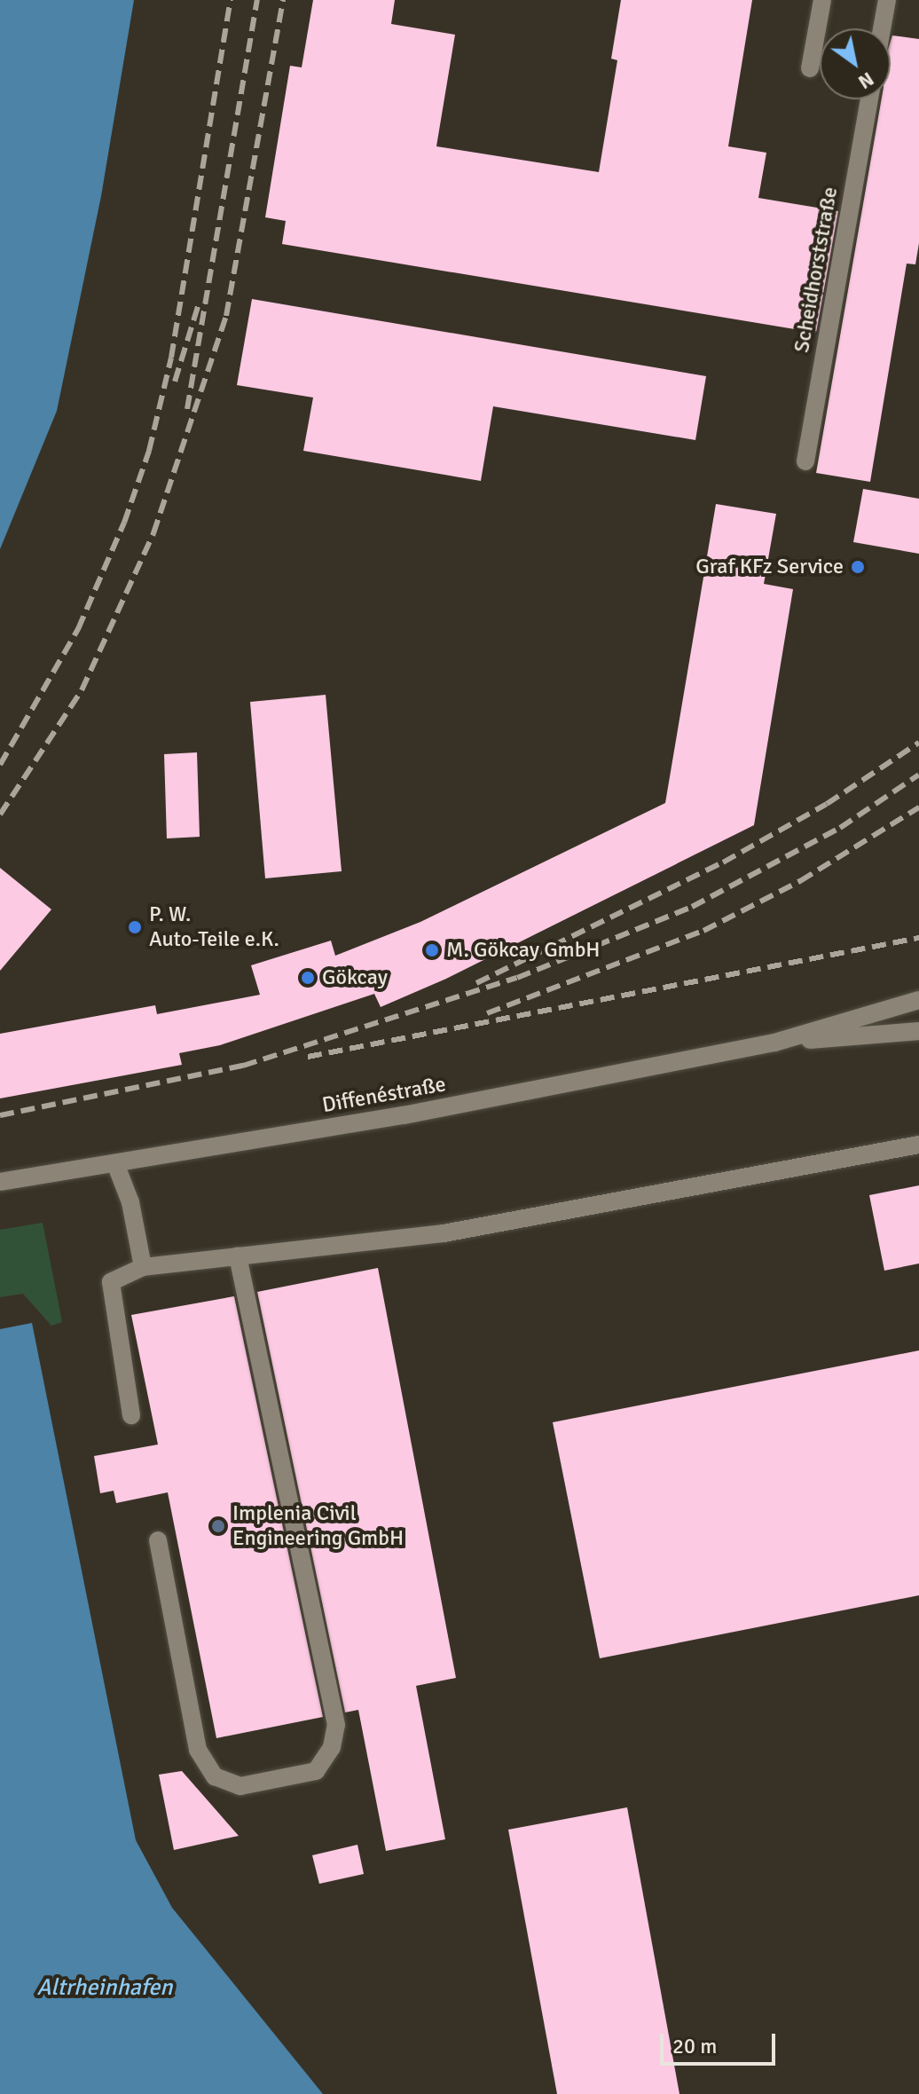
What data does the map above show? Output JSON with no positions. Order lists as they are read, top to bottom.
{
  "streets": {
    "main road": ["Scheidhorststraße", "Diffenéstraße"]
  },
  "water": ["Altrheinhafen"],
  "places": [
    "Graf KFz Service",
    "P. W. Auto-Teile e.K.",
    "M. Gökcay GmbH",
    "Gökcay",
    "Implenia Civil Engineering GmbH"
  ],
  "scale_bar": "20 m",
  "north": "bottom right"
}
